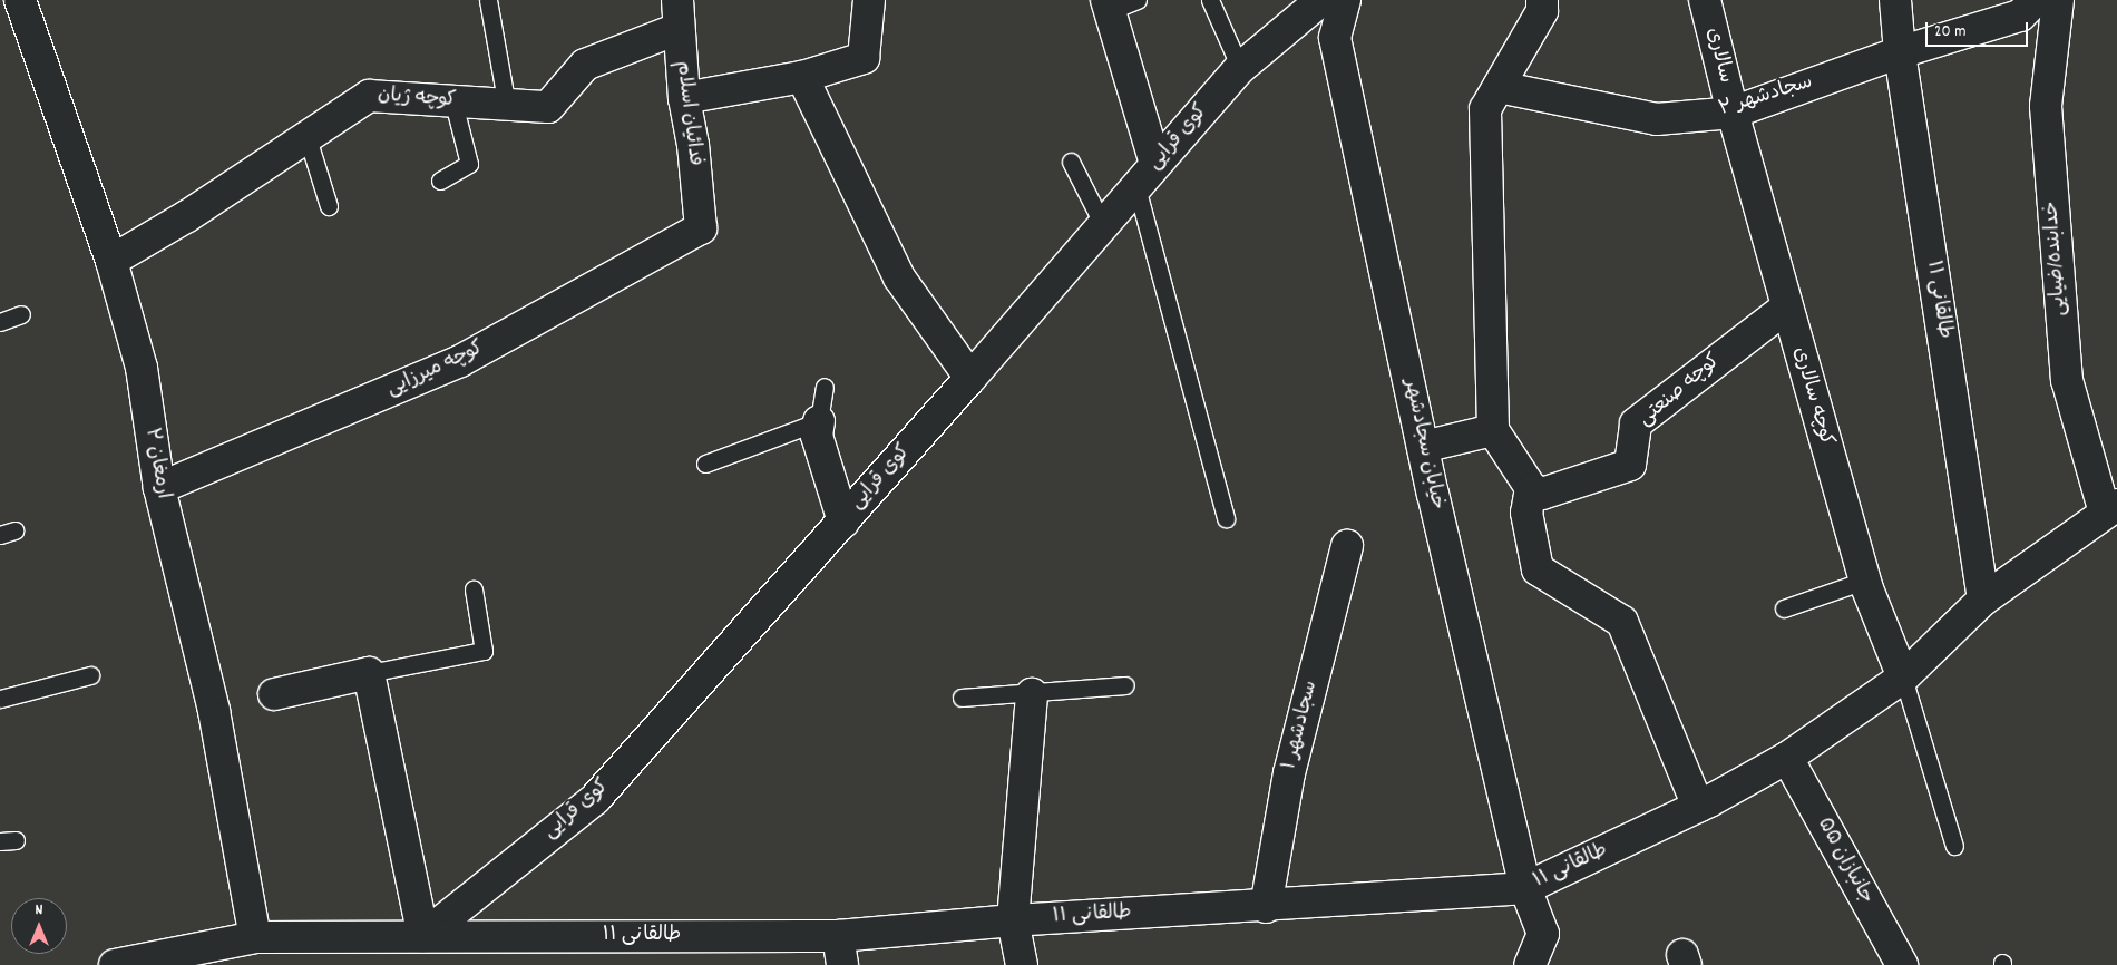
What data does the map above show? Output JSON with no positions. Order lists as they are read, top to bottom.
{
  "streets": {
    "street": [
      "سالاری",
      "سجادشهر ۲",
      "کوچه ژیان",
      "فدائیان اسلام",
      "کوی قرایی",
      "خدابنده/ضیایی",
      "طالقانی ۱۱",
      "کوچه میرزایی",
      "کوچه صنعتی",
      "کوچه سالاری",
      "خیابان سجادشهر",
      "ارمغان ۲",
      "سجادشهر ۱",
      "جانبازان ۵۵"
    ]
  },
  "crossings": [
    ["سالاری", "سجادشهر ۲"],
    ["سالاری", "کوچه سالاری"],
    ["سجادشهر ۲", "طالقانی ۱۱"],
    ["سجادشهر ۲", "کوچه سالاری"],
    ["کوچه ژیان", "فدائیان اسلام"],
    ["کوچه ژیان", "ارمغان ۲"],
    ["فدائیان اسلام", "کوچه میرزایی"],
    ["کوی قرایی", "طالقانی ۱۱"],
    ["خدابنده/ضیایی", "طالقانی ۱۱"],
    ["طالقانی ۱۱", "کوچه سالاری"],
    ["طالقانی ۱۱", "خیابان سجادشهر"],
    ["طالقانی ۱۱", "ارمغان ۲"],
    ["طالقانی ۱۱", "سجادشهر ۱"],
    ["طالقانی ۱۱", "جانبازان ۵۵"],
    ["کوچه میرزایی", "ارمغان ۲"],
    ["کوچه صنعتی", "کوچه سالاری"]
  ],
  "scale_bar": "20 m",
  "north": "top"
}
